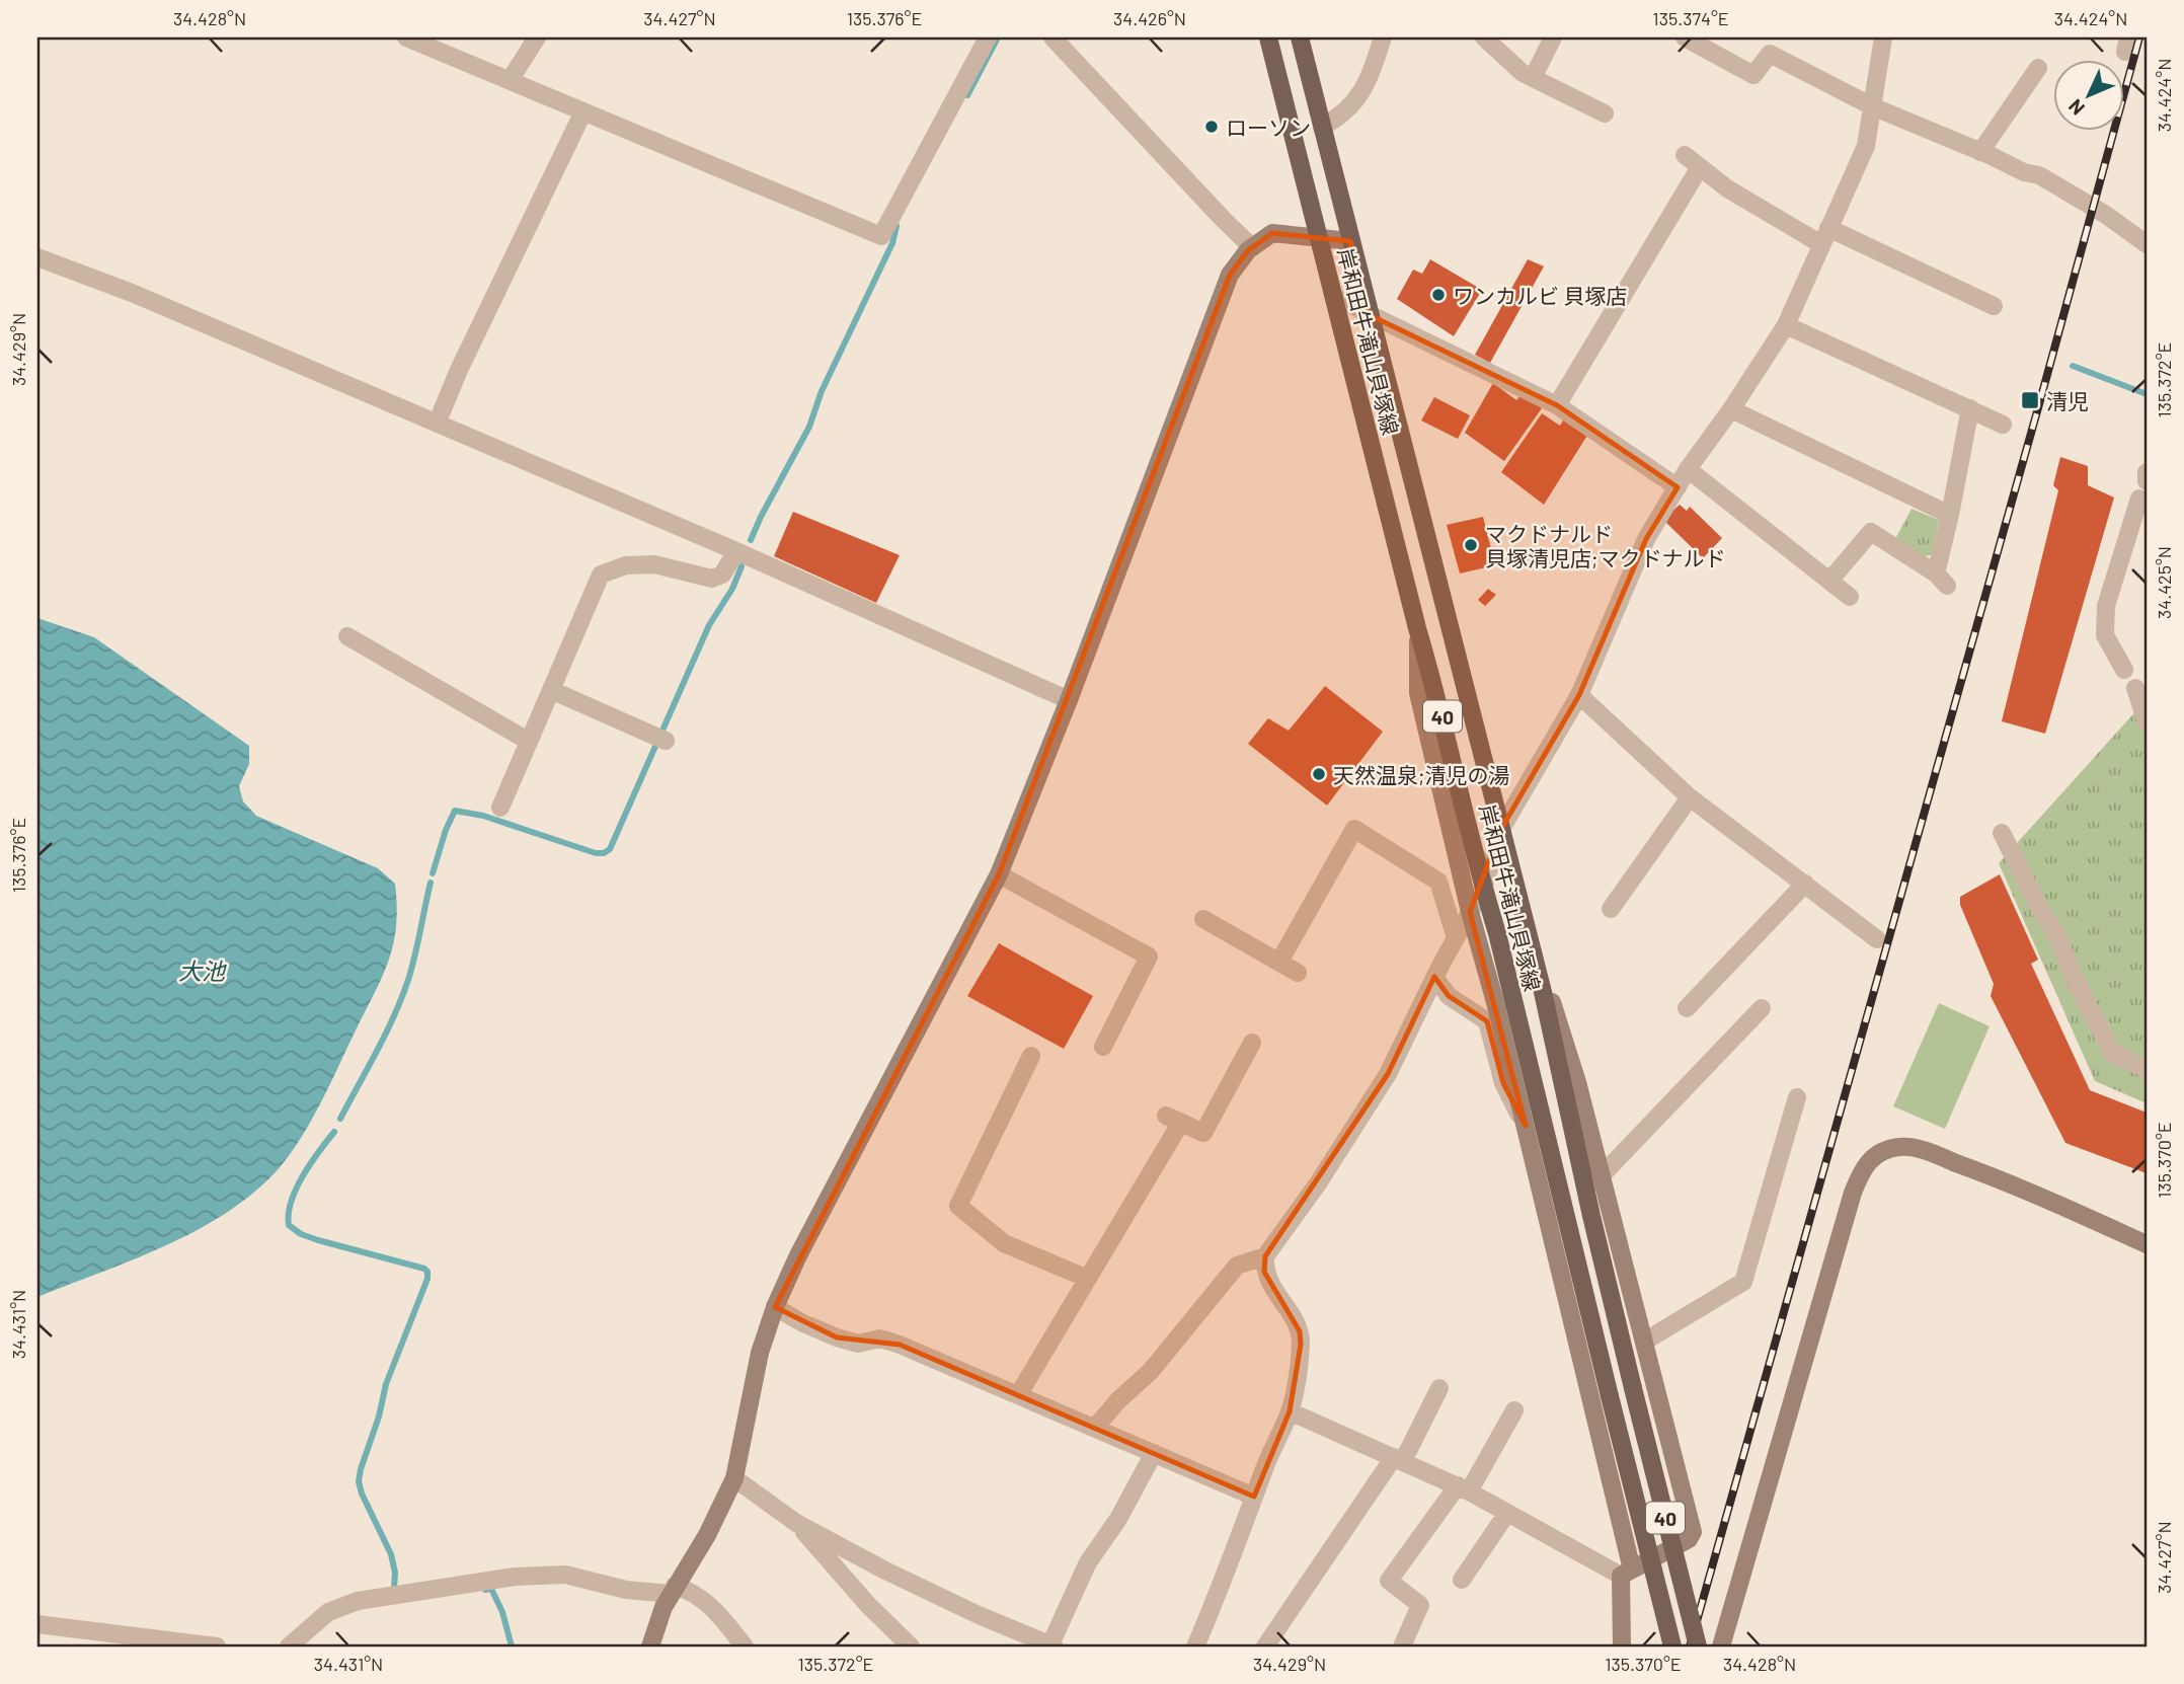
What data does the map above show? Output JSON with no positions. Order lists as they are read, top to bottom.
{
  "streets": {
    "main road": ["岸和田牛滝山貝塚線", "40"]
  },
  "water": ["大池"],
  "places": {
    "other": [
      "ローソン",
      "ワンカルビ 貝塚店",
      "マクドナルド 貝塚清児店;マクドナルド",
      "天然温泉;清児の湯"
    ],
    "transit": ["清児"]
  },
  "north": "bottom left",
  "coordinates": [
    "34.428°N",
    "34.427°N",
    "135.376°E",
    "34.426°N",
    "135.374°E",
    "34.424°N",
    "34.429°N",
    "135.372°E",
    "34.425°N",
    "135.370°E",
    "34.431°N"
  ]
}
